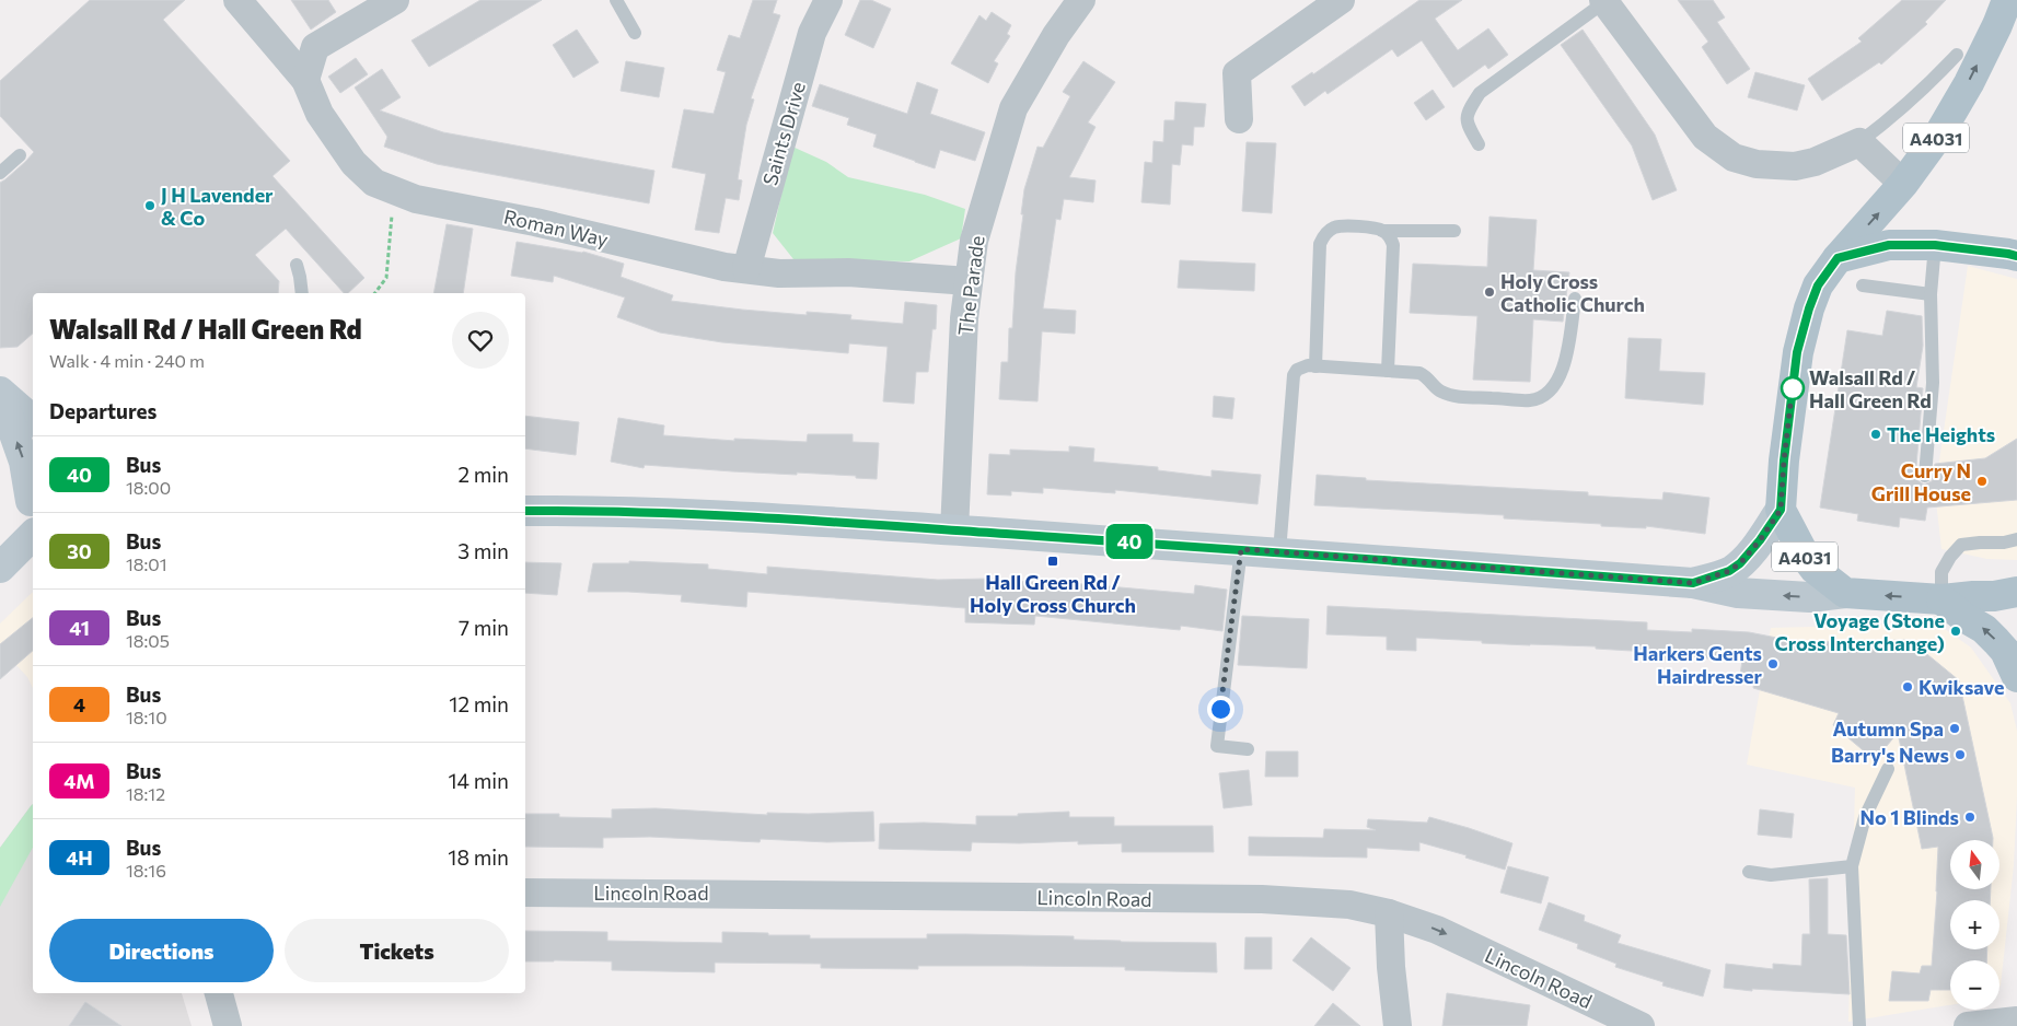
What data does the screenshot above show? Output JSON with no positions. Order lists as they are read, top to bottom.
{
  "streets": {
    "main road": ["A4031"],
    "street": [
      "Saints Drive",
      "Roman Way",
      "The Parade",
      "Lincoln Road"
    ]
  },
  "crossings": [
    ["Saints Drive", "Roman Way"],
    ["Roman Way", "The Parade"]
  ],
  "places": {
    "other": [
      "J H Lavender & Co",
      "Holy Cross Catholic Church",
      "Walsall Rd / Hall Green Rd",
      "The Heights",
      "Curry N Grill House",
      "Voyage (Stone Cross Interchange)",
      "Harkers Gents Hairdresser",
      "Kwiksave",
      "Autumn Spa",
      "Barry's News",
      "No 1 Blinds"
    ],
    "transit": ["Hall Green Rd / Holy Cross Church"]
  },
  "lines": ["bus line 40"],
  "north": "top",
  "page": {
    "on_map": "40",
    "heading": [
      ["Walsall Rd / Hall Green Rd", "Walk · 4 min · 240 m"],
      "Departures"
    ],
    "list": [
      {
        "mark": "40",
        "name": "Bus",
        "note": "18:00",
        "value": "2 min"
      },
      {
        "mark": "30",
        "name": "Bus",
        "note": "18:01",
        "value": "3 min"
      },
      {
        "mark": "41",
        "name": "Bus",
        "note": "18:05",
        "value": "7 min"
      },
      {
        "mark": "4",
        "name": "Bus",
        "note": "18:10",
        "value": "12 min"
      },
      {
        "mark": "4M",
        "name": "Bus",
        "note": "18:12",
        "value": "14 min"
      },
      {
        "mark": "4H",
        "name": "Bus",
        "note": "18:16",
        "value": "18 min"
      }
    ],
    "map_buttons": ["+", "−"],
    "buttons": ["Directions", "Tickets"]
  }
}
